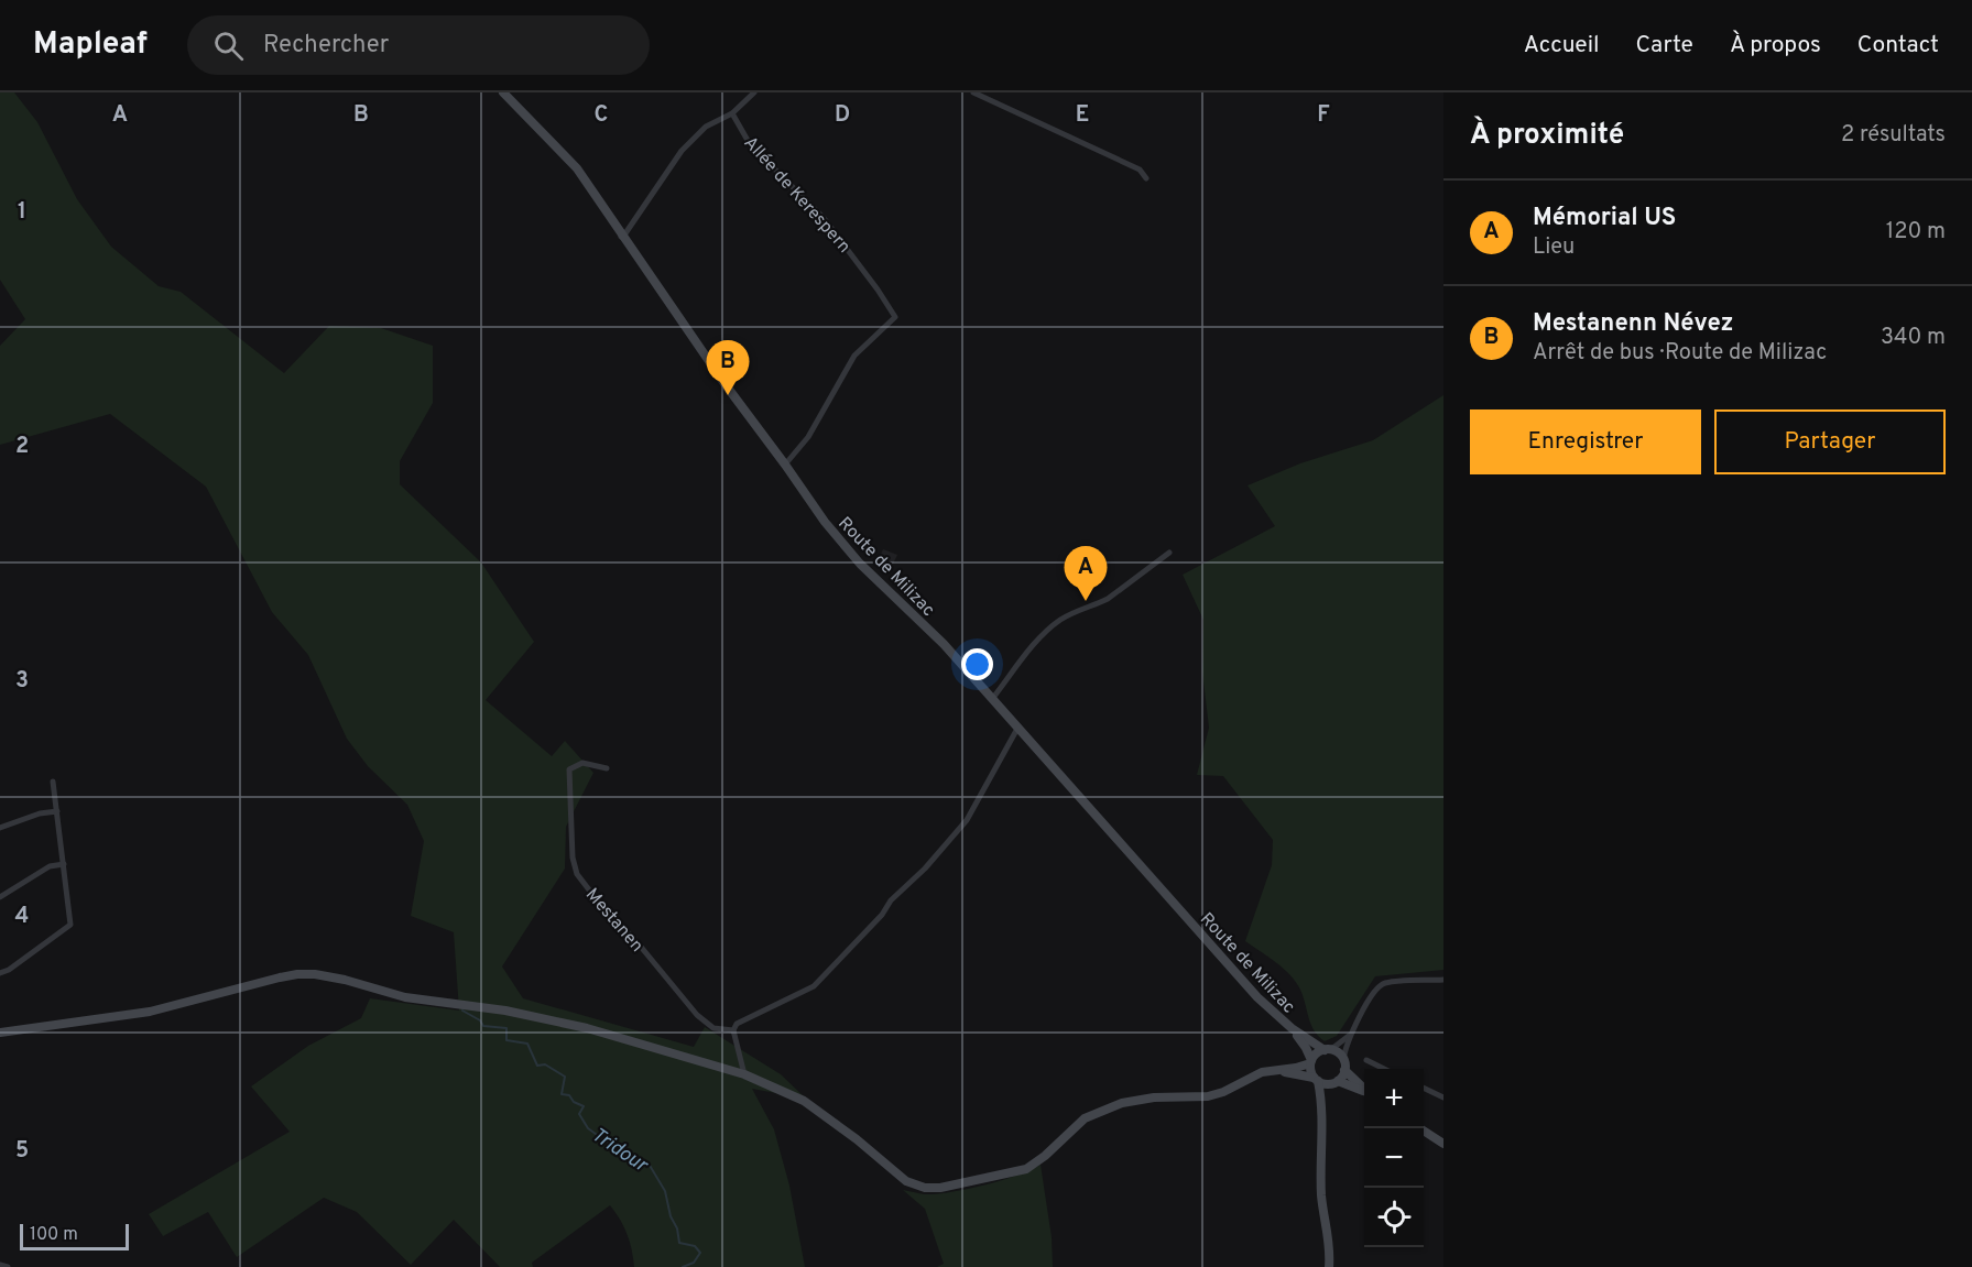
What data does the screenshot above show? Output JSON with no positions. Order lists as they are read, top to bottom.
{
  "streets": {
    "street": ["Allée de Kerespern", "Route de Milizac", "Mestanen"]
  },
  "crossings": [
    ["Allée de Kerespern", "Route de Milizac"]
  ],
  "water": ["Tridour"],
  "scale_bar": "100 m",
  "page": {
    "header": "Mapleaf",
    "search": "Rechercher",
    "nav": [
      "Accueil",
      "Carte",
      "À propos",
      "Contact"
    ],
    "heading": ["À proximité", "2 résultats"],
    "list": [
      {
        "mark": "A",
        "name": "Mémorial US",
        "note": "Lieu",
        "value": "120 m"
      },
      {
        "mark": "B",
        "name": "Mestanenn Névez",
        "note": "Arrêt de bus · Route de Milizac",
        "value": "340 m"
      }
    ],
    "pins": ["B", "A"],
    "buttons": ["Enregistrer", "Partager"],
    "map_buttons": ["+", "−"],
    "scale": "100 m"
  },
  "grid": {
    "columns": [
      "A",
      "B",
      "C",
      "D",
      "E",
      "F"
    ],
    "rows": [
      "1",
      "2",
      "3",
      "4",
      "5"
    ]
  }
}
